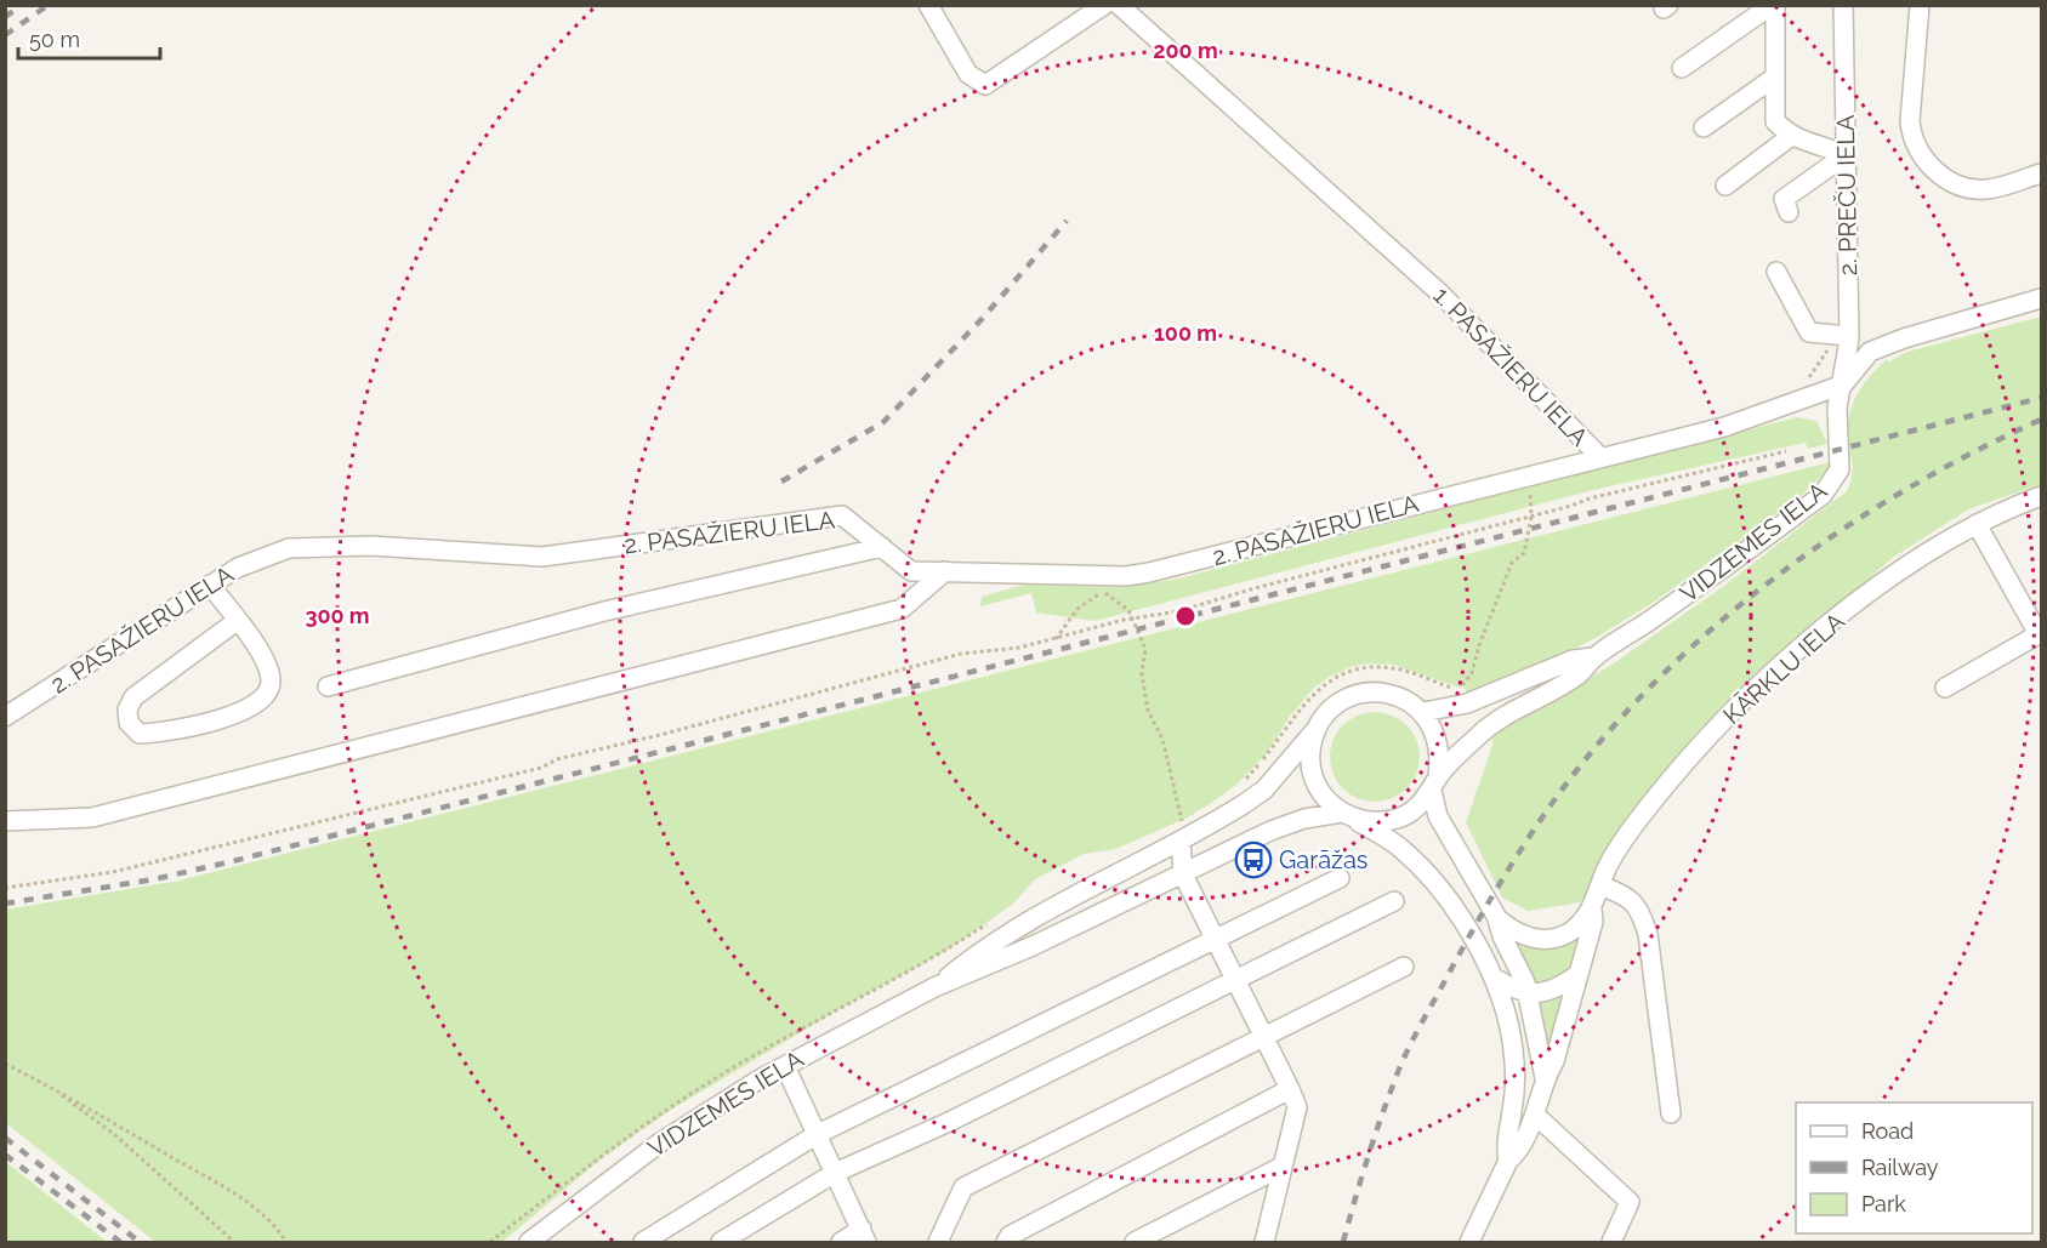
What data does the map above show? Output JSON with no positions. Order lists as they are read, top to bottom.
{
  "streets": {
    "street": [
      "2. PREČU IELA",
      "1. PASAŽIERU IELA",
      "2. PASAŽIERU IELA",
      "VIDZEMES IELA",
      "KĀRKLU IELA"
    ]
  },
  "crossings": [
    ["2. PREČU IELA", "1. PASAŽIERU IELA"],
    ["2. PREČU IELA", "VIDZEMES IELA"],
    ["1. PASAŽIERU IELA", "2. PASAŽIERU IELA"],
    ["1. PASAŽIERU IELA", "VIDZEMES IELA"],
    ["VIDZEMES IELA", "KĀRKLU IELA"]
  ],
  "places": {
    "bus stop": ["Garāžas"]
  },
  "legend": ["Road", "Railway", "Park"],
  "scale_bar": "50 m",
  "rings": ["200 m", "100 m", "300 m"]
}
